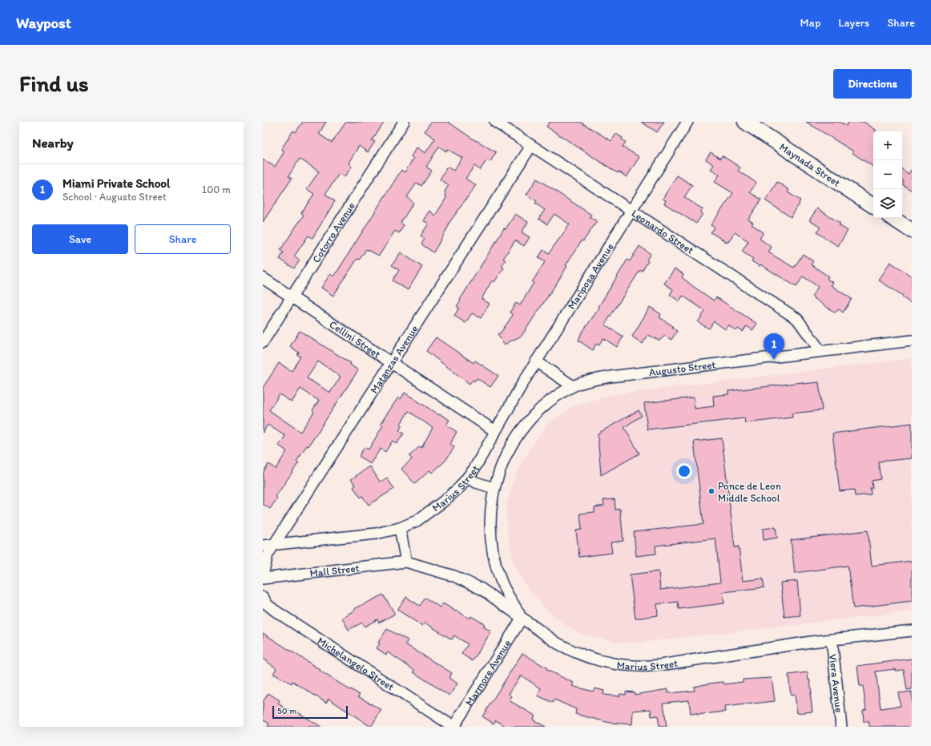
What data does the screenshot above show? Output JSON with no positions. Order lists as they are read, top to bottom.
{
  "streets": {
    "street": [
      "Maynada Street",
      "Leonardo Street",
      "Cotorro Avenue",
      "Mariposa Avenue",
      "Cellini Street",
      "Matanzas Avenue",
      "Augusto Street",
      "Marius Street",
      "Mall Street",
      "Michelangelo Street",
      "Marmore Avenue",
      "Viera Avenue"
    ]
  },
  "crossings": [
    ["Leonardo Street", "Mariposa Avenue"],
    ["Leonardo Street", "Matanzas Avenue"],
    ["Leonardo Street", "Augusto Street"],
    ["Cotorro Avenue", "Cellini Street"],
    ["Mariposa Avenue", "Cellini Street"],
    ["Mariposa Avenue", "Marius Street"],
    ["Cellini Street", "Matanzas Avenue"],
    ["Cellini Street", "Marius Street"],
    ["Augusto Street", "Marius Street"],
    ["Augusto Street", "Marmore Avenue"],
    ["Marius Street", "Mall Street"],
    ["Marius Street", "Marmore Avenue"],
    ["Marius Street", "Viera Avenue"],
    ["Michelangelo Street", "Marmore Avenue"]
  ],
  "places": ["Ponce de Leon Middle School"],
  "scale_bar": "50 m",
  "page": {
    "header": "Waypost",
    "nav": ["Map", "Layers", "Share"],
    "buttons": [
      "Directions",
      ["Save", "Share"]
    ],
    "title": "Find us",
    "heading": "Nearby",
    "map_buttons": ["+", "−"],
    "list": [
      {
        "mark": "1",
        "name": "Miami Private School",
        "note": "School · Augusto Street",
        "value": "100 m"
      }
    ],
    "pins": "1",
    "scale": "50 m"
  }
}
